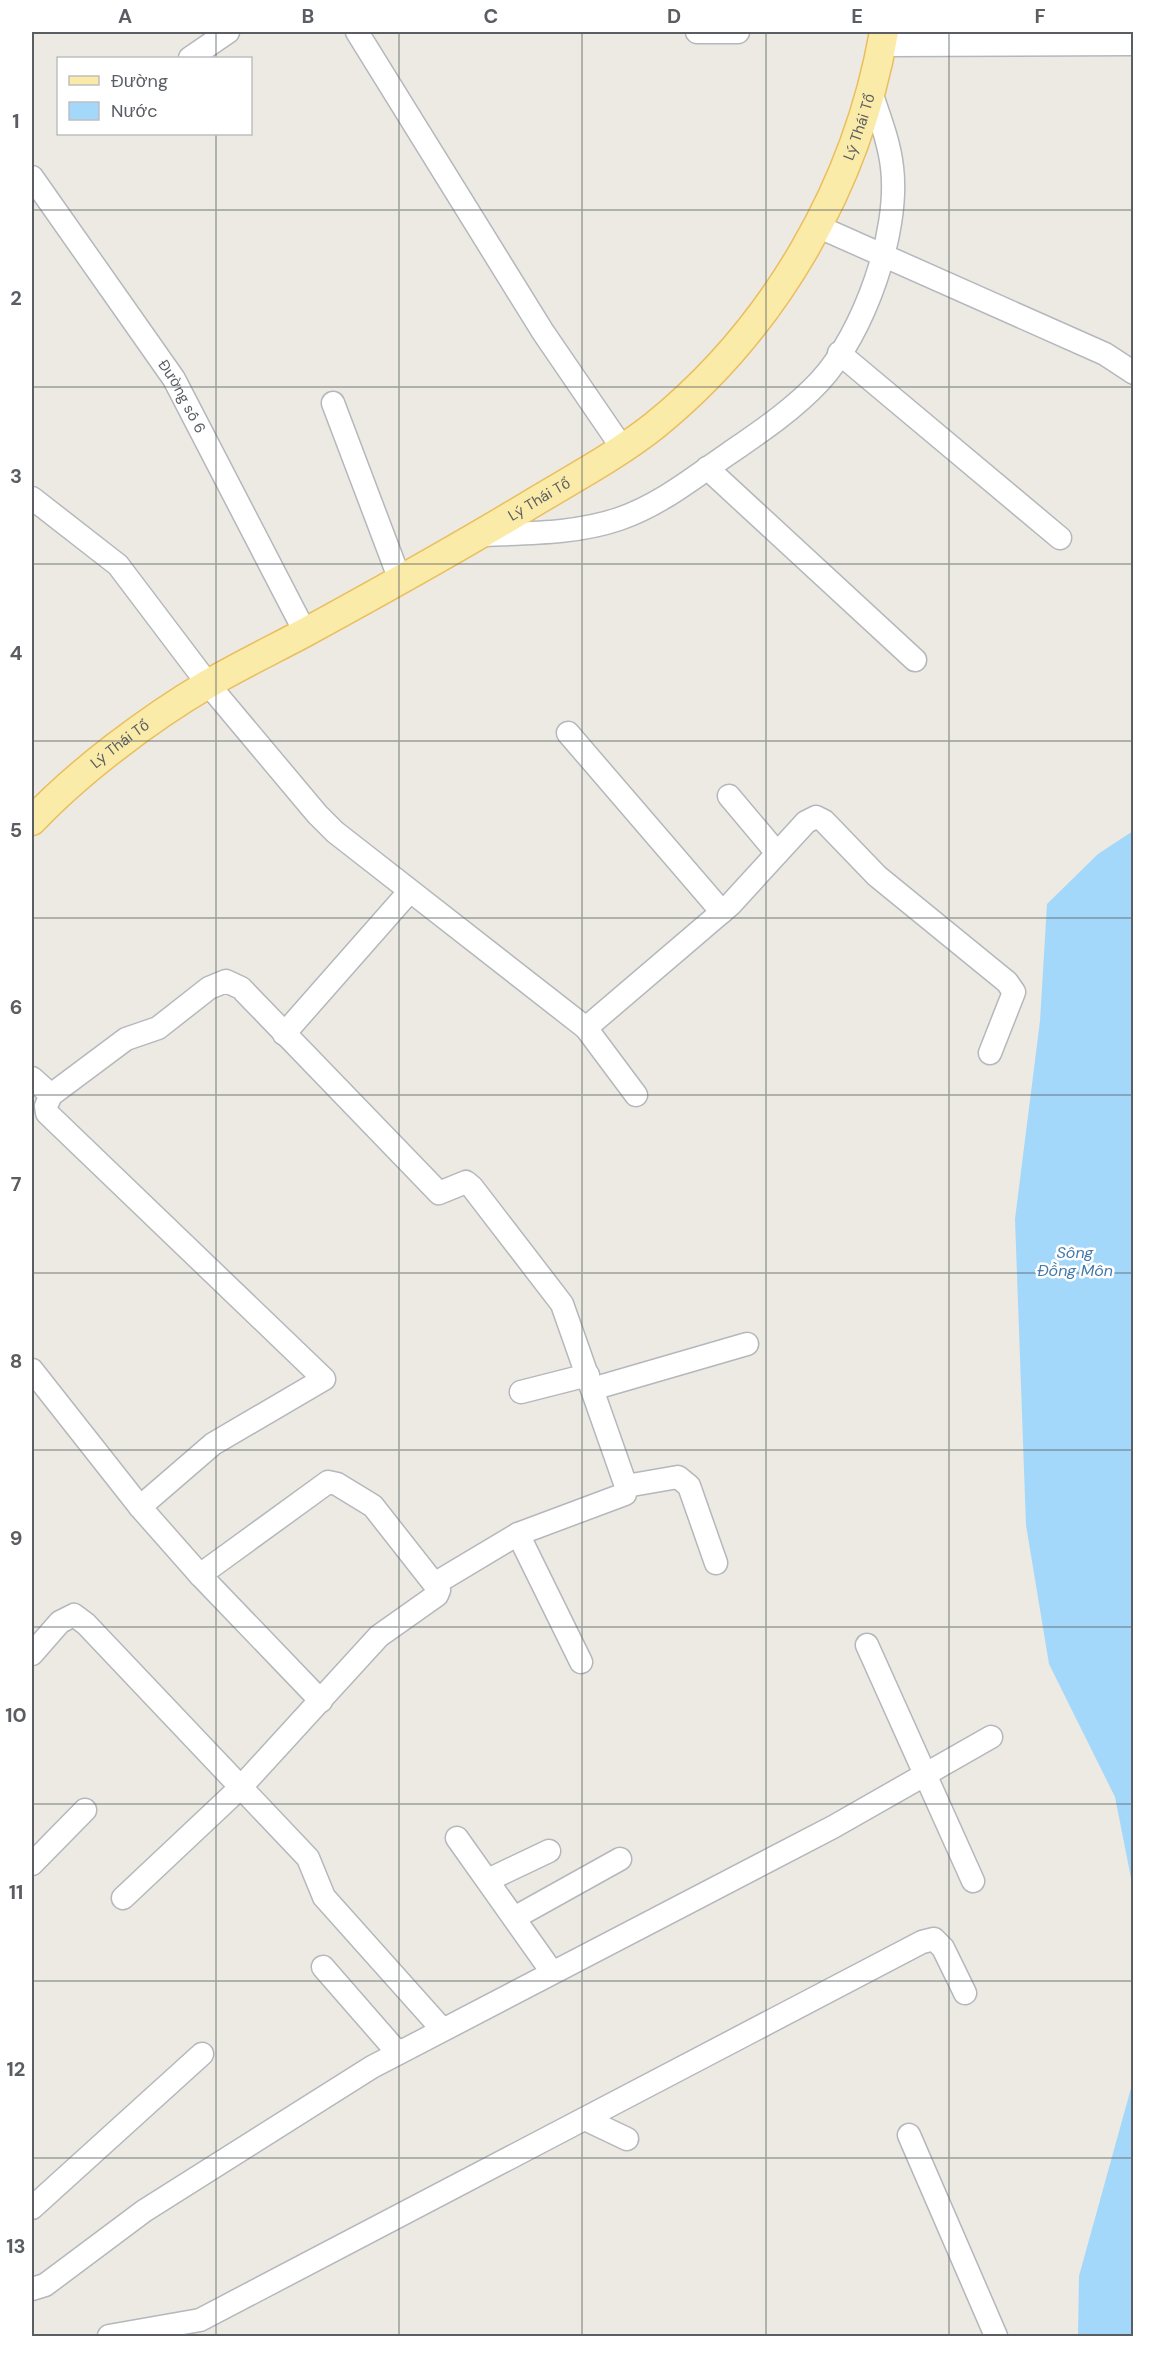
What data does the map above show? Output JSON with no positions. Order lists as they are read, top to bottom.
{
  "streets": {
    "main road": ["Lý Thái Tổ"],
    "street": ["Đường số 6"]
  },
  "crossings": [
    ["Lý Thái Tổ", "Đường số 6"]
  ],
  "water": ["Sông Đồng Môn"],
  "legend": ["Đường", "Nước"],
  "grid": {
    "columns": [
      "A",
      "B",
      "C",
      "D",
      "E",
      "F"
    ],
    "rows": [
      "1",
      "2",
      "3",
      "4",
      "5",
      "6",
      "7",
      "8",
      "9",
      "10",
      "11",
      "12",
      "13"
    ]
  }
}
